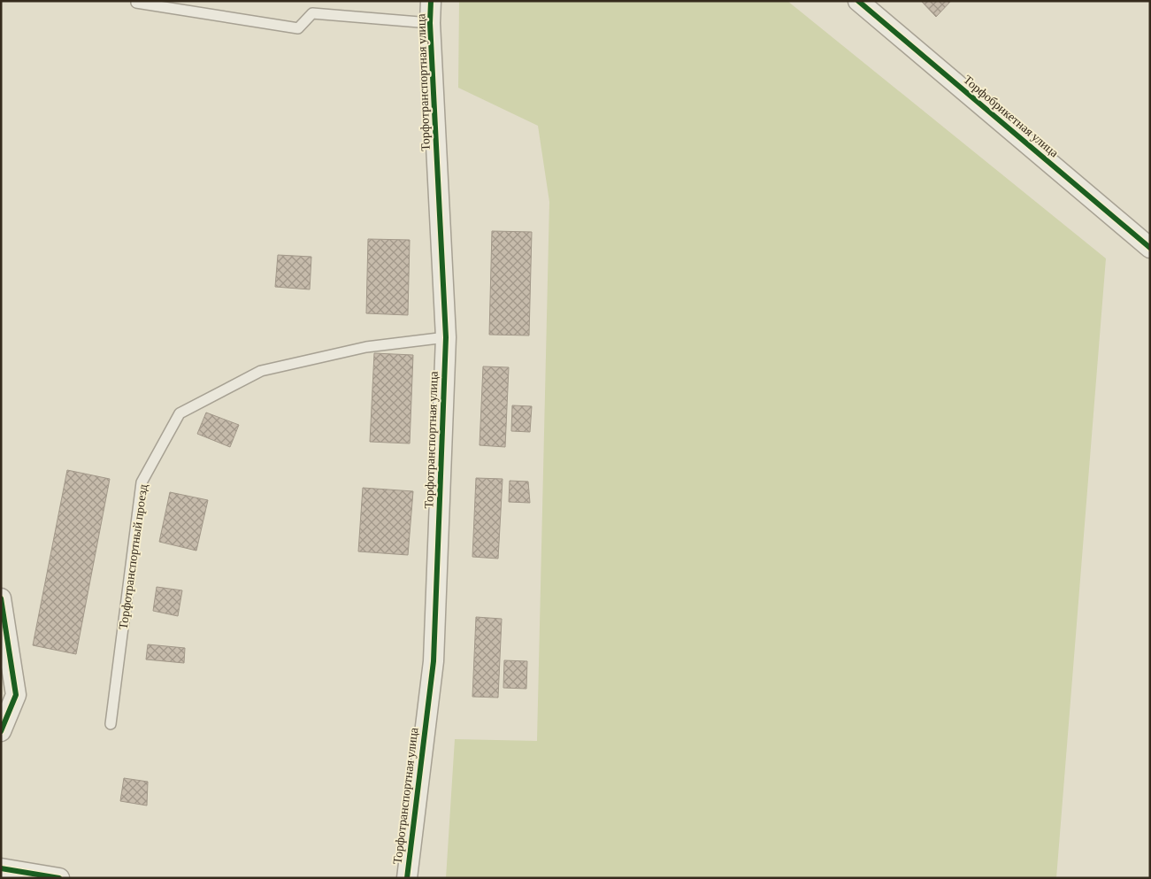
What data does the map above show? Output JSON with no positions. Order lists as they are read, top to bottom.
{
  "streets": {
    "street": ["Торфотранспортная улица", "Торфобрикетная улица"],
    "lane": ["Торфотранспортный проезд"]
  },
  "crossings": [
    ["Торфотранспортная улица", "Торфотранспортный проезд"]
  ]
}
